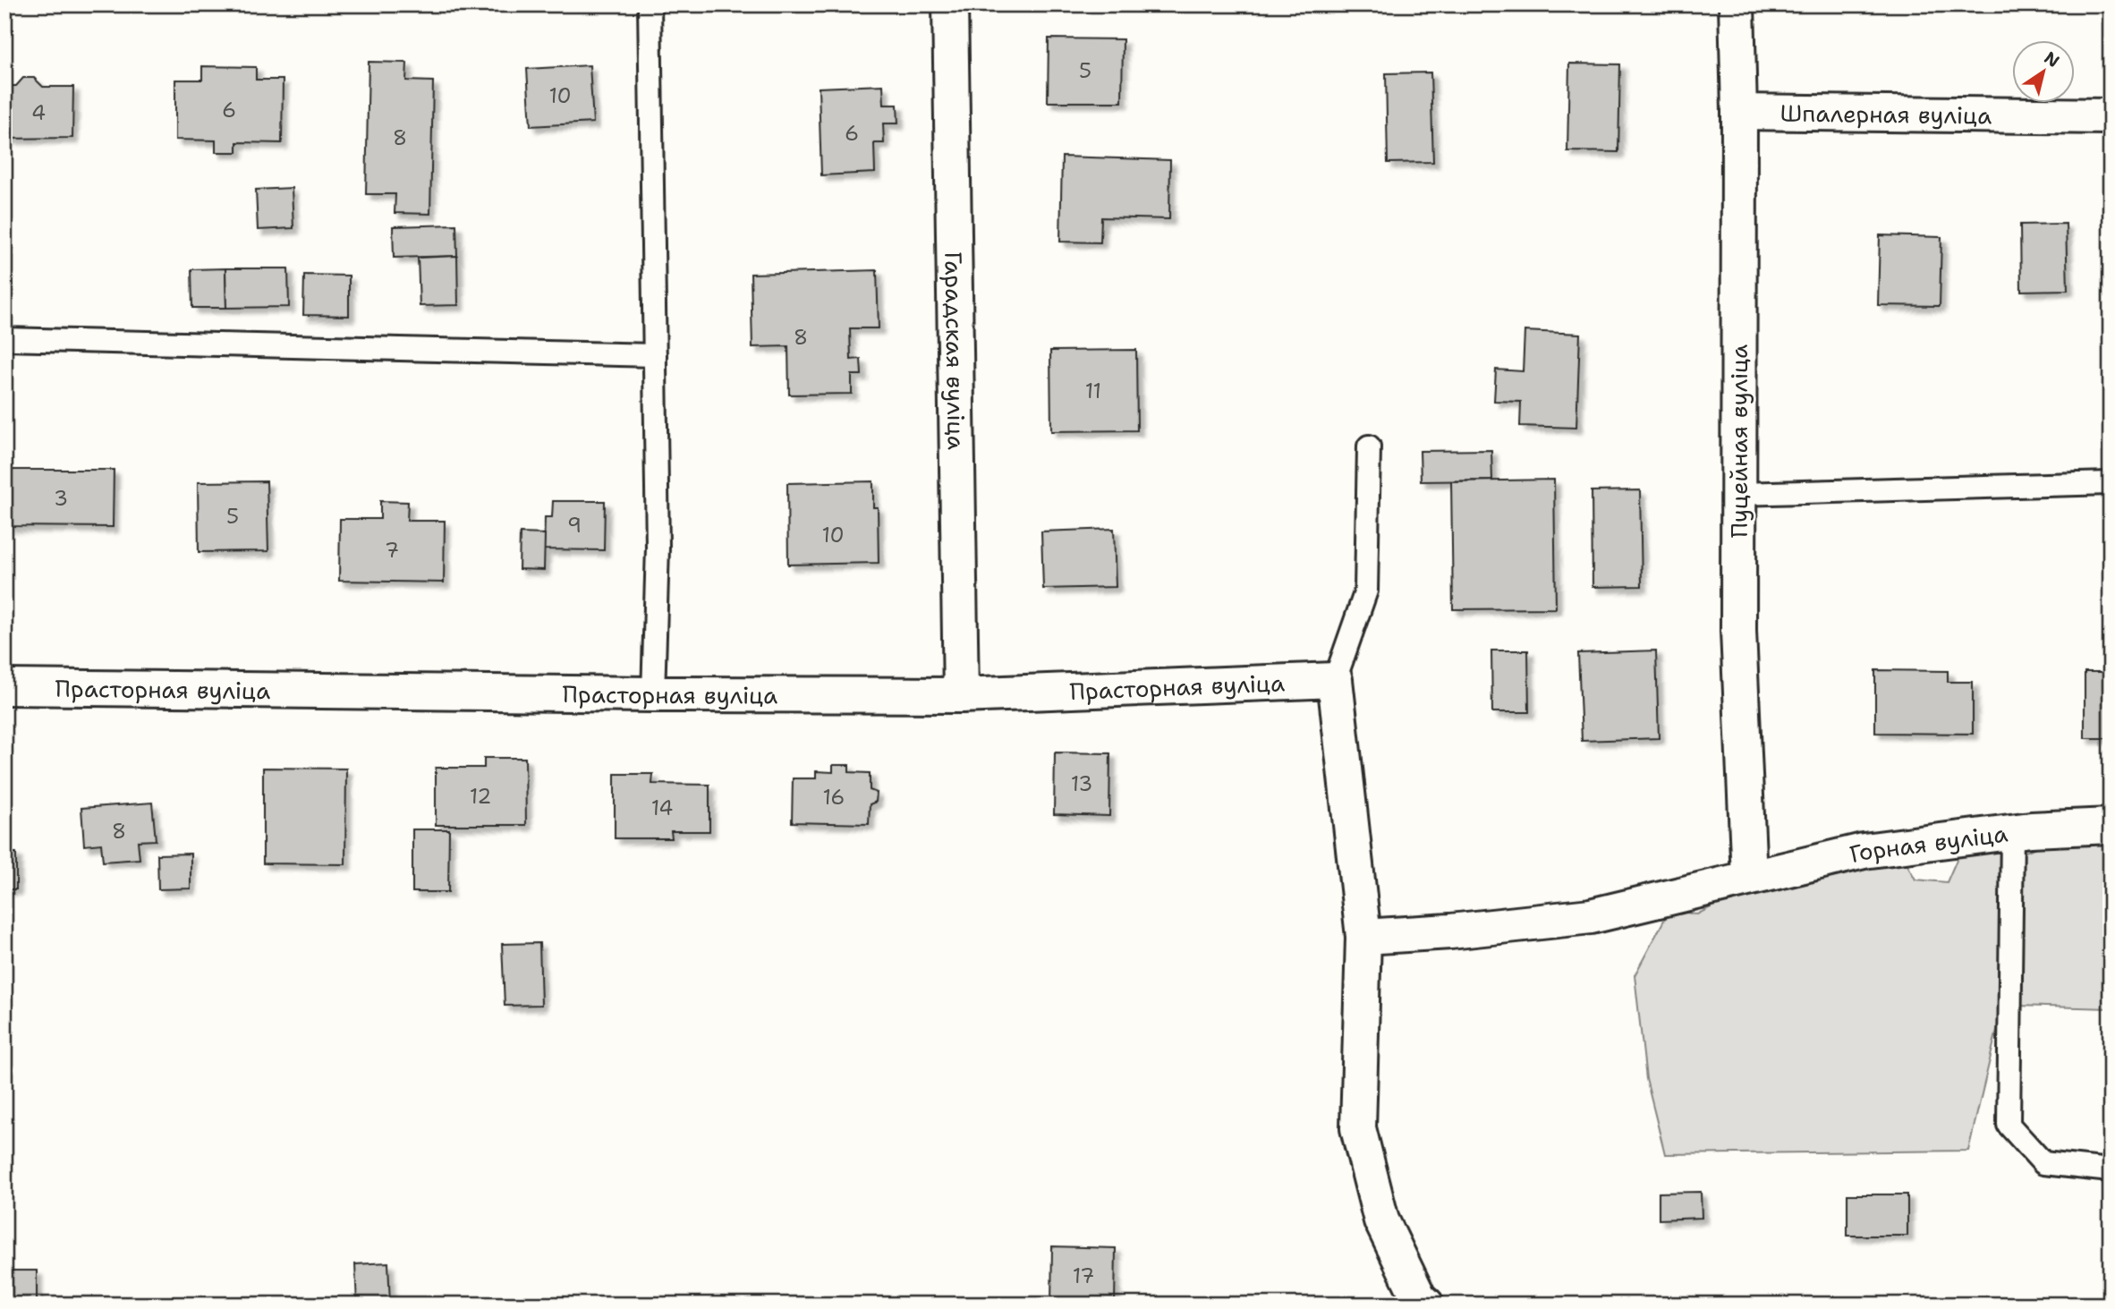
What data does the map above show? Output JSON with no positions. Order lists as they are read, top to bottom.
{
  "streets": {
    "street": [
      "Шпалерная вуліца",
      "Гарадская вуліца",
      "Пуцейная вуліца",
      "Прасторная вуліца",
      "Горная вуліца"
    ]
  },
  "crossings": [
    ["Шпалерная вуліца", "Пуцейная вуліца"],
    ["Гарадская вуліца", "Прасторная вуліца"],
    ["Пуцейная вуліца", "Горная вуліца"]
  ],
  "house_numbers": [
    "5",
    "10",
    "6",
    "4",
    "6",
    "8",
    "8",
    "11",
    "3",
    "5",
    "9",
    "10",
    "7",
    "13",
    "12",
    "16",
    "14",
    "8",
    "17"
  ],
  "north": "top right"
}
